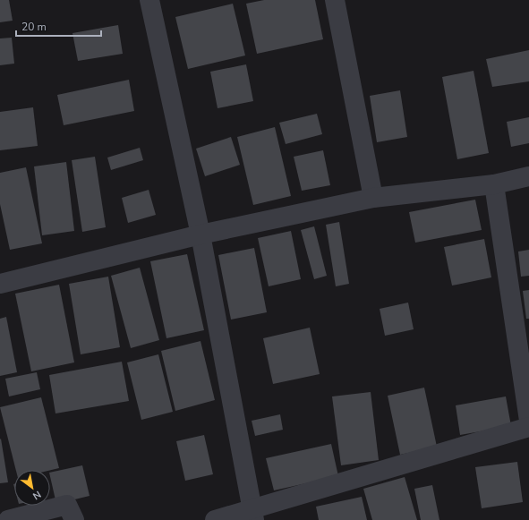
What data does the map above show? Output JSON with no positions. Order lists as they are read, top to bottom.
{
  "scale_bar": "20 m",
  "north": "bottom right"
}
